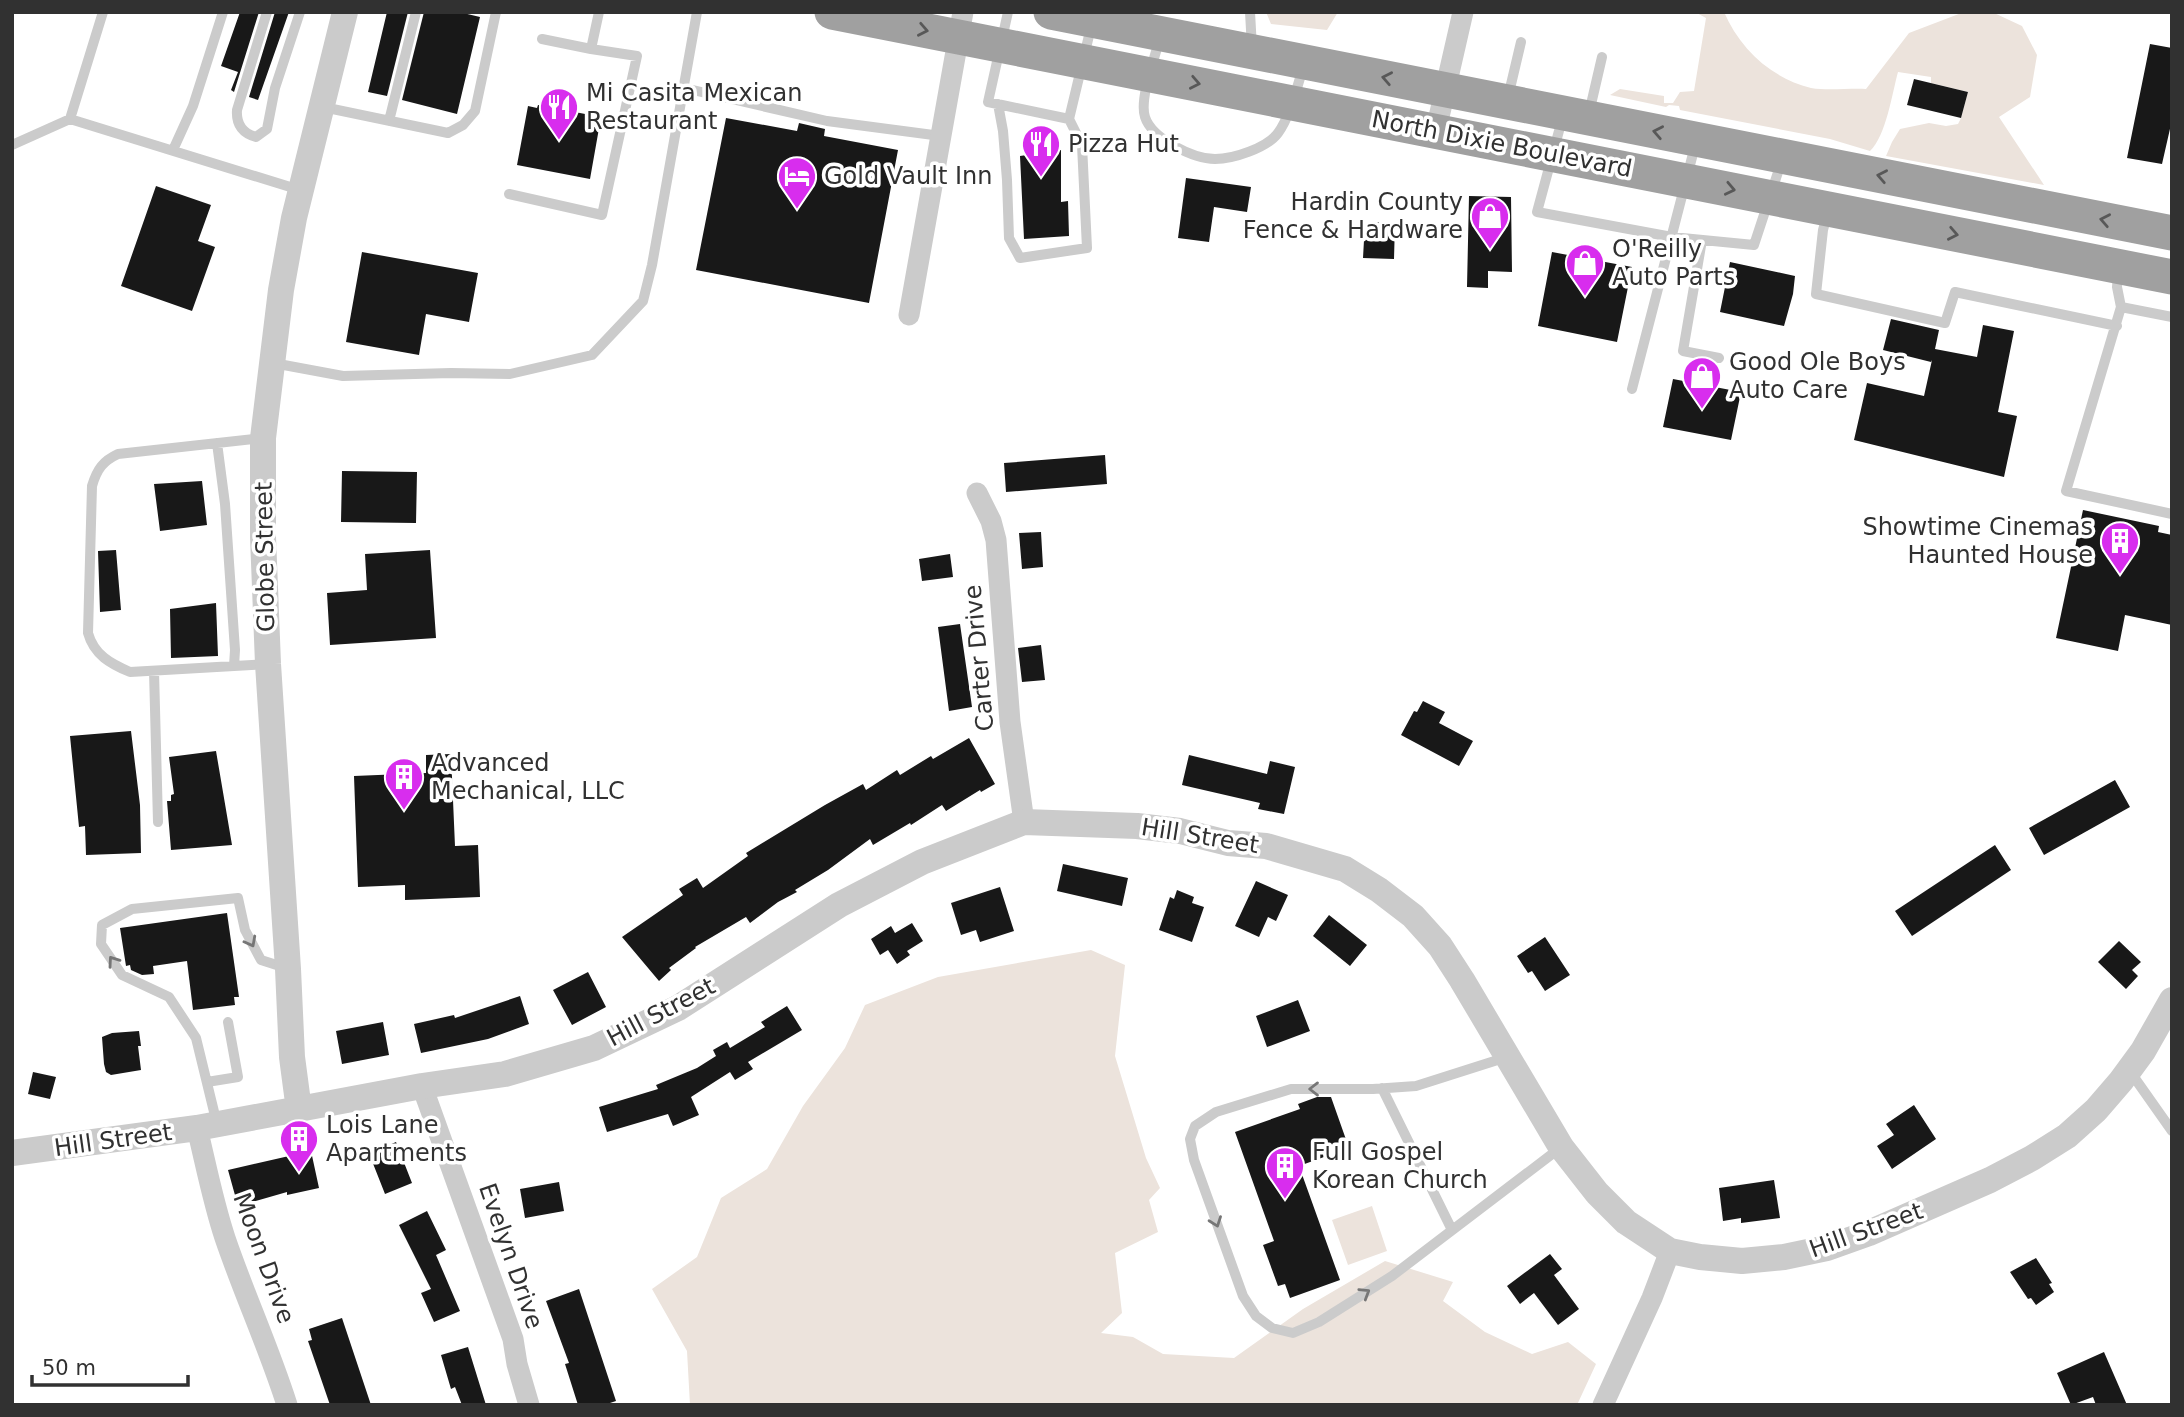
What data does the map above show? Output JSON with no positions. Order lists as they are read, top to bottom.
{
  "streets": {
    "highway": ["North Dixie Boulevard"],
    "street": [
      "Globe Street",
      "Carter Drive",
      "Hill Street",
      "Evelyn Drive",
      "Moon Drive"
    ]
  },
  "crossings": [
    ["Globe Street", "Hill Street"],
    ["Carter Drive", "Hill Street"],
    ["Hill Street", "Evelyn Drive"],
    ["Hill Street", "Moon Drive"]
  ],
  "places": {
    "restaurant": ["Mi Casita Mexican Restaurant", "Pizza Hut"],
    "hotel": ["Gold Vault Inn"],
    "shop": ["Hardin County Fence & Hardware", "O'Reilly Auto Parts", "Good Ole Boys Auto Care"],
    "building": [
      "Showtime Cinemas Haunted House",
      "Advanced Mechanical, LLC",
      "Lois Lane Apartments",
      "Full Gospel Korean Church"
    ]
  },
  "scale_bar": "50 m"
}
